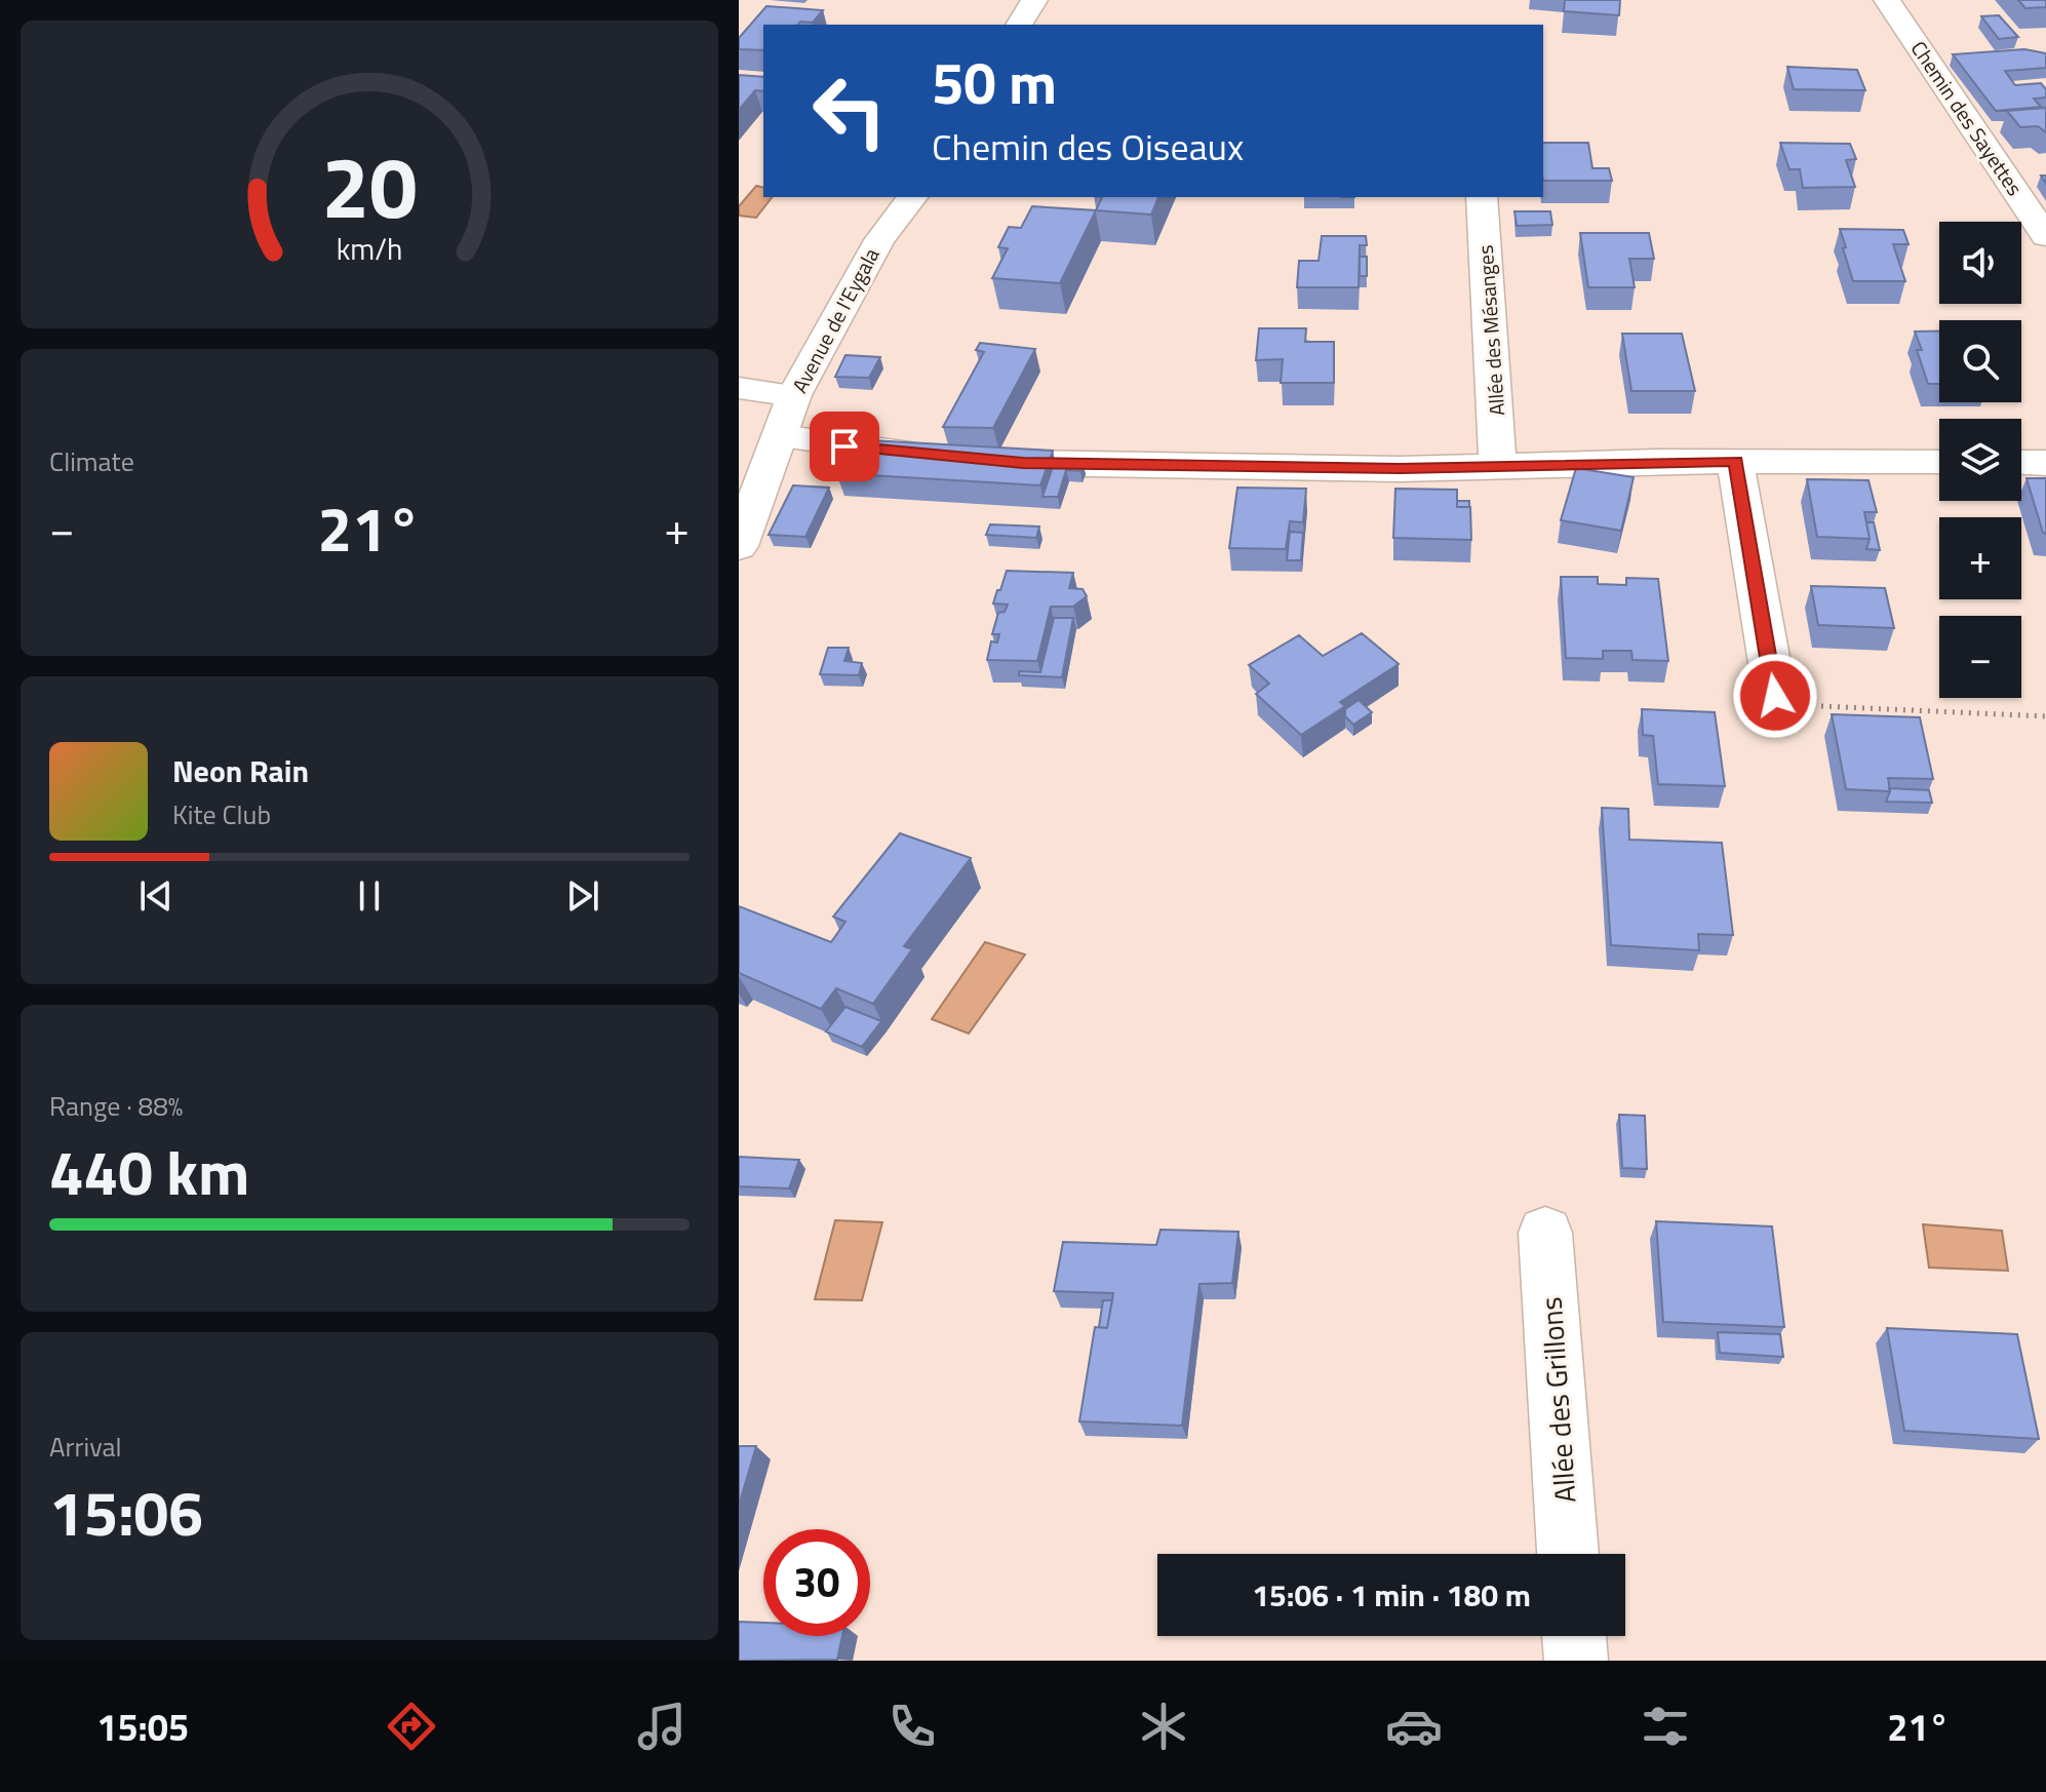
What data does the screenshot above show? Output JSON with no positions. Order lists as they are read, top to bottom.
{
  "streets": {
    "street": [
      "Chemin des Sayettes",
      "Avenue de l'Eygala",
      "Allée des Mésanges",
      "Allée des Grillons"
    ]
  },
  "page": {
    "turn": ["50 m", "Chemin des Oiseaux"],
    "map_buttons": ["+", "−"],
    "tile": [
      "Climate",
      ["Range · 88%", "440 km"],
      ["Arrival", "15:06"]
    ],
    "heat": ["−", "21°", "+"],
    "song": ["Neon Rain", "Kite Club"],
    "limit": "30",
    "trip": "15:06 · 1 min · 180 m",
    "tabs": ["15:05", "21°"],
    "gauge": ["20", "km/h"]
  }
}
